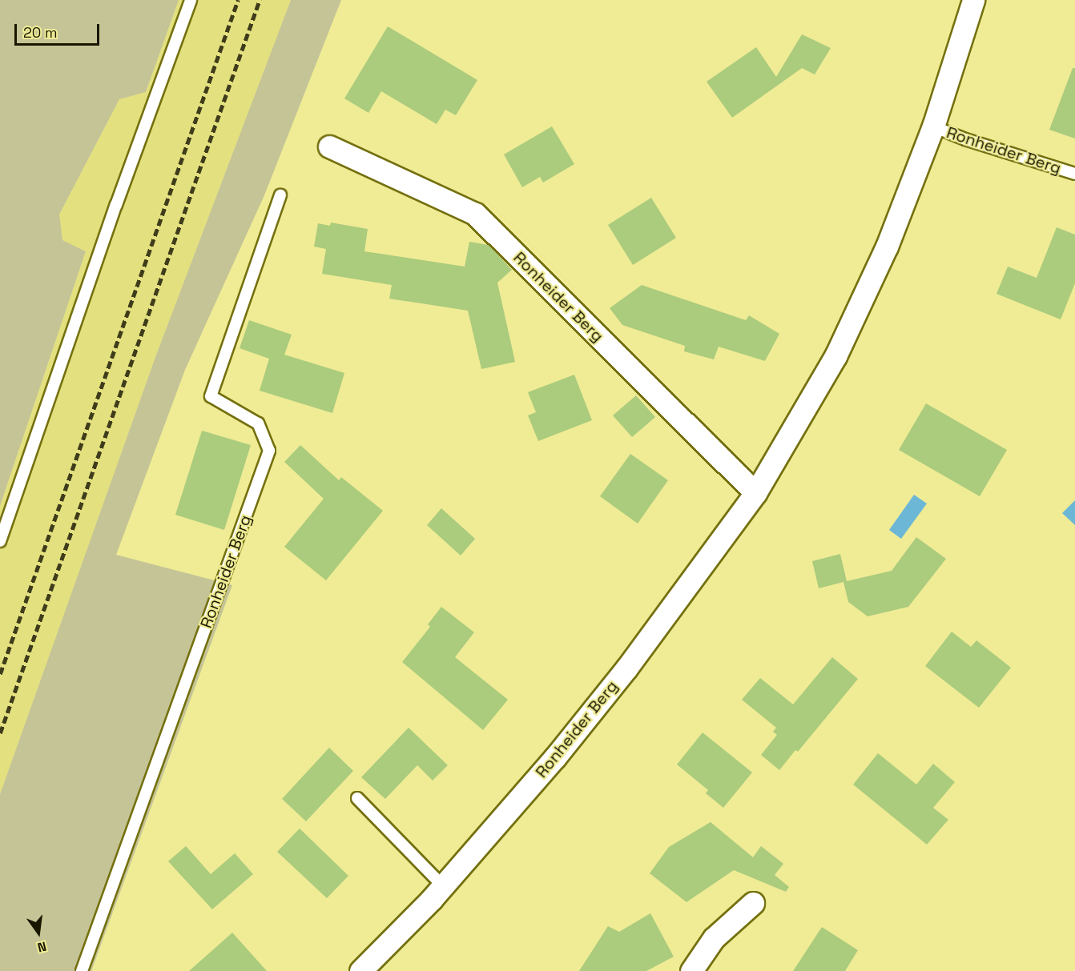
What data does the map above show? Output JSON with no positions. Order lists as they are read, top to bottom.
{
  "streets": {
    "street": ["Ronheider Berg"]
  },
  "scale_bar": "20 m",
  "north": "bottom"
}
